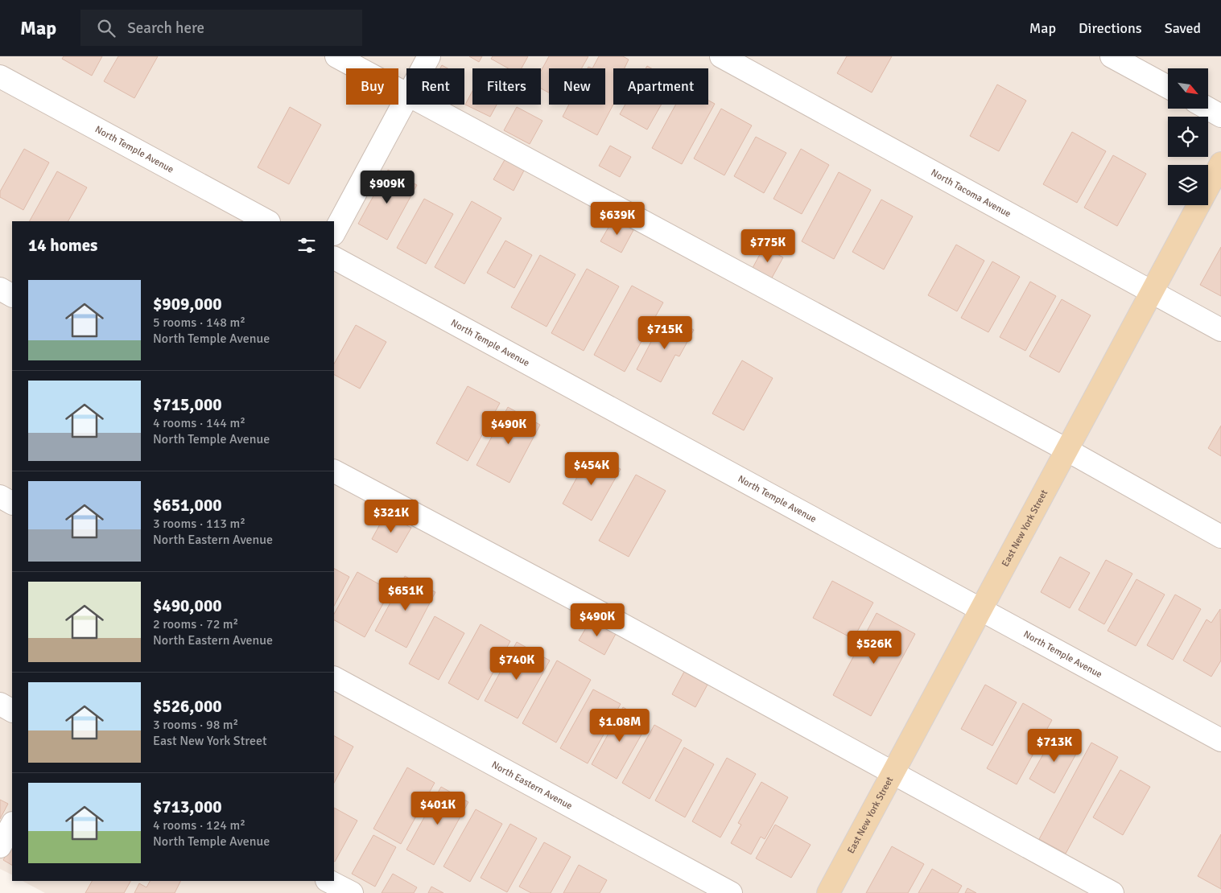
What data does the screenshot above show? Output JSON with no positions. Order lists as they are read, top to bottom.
{
  "streets": {
    "main road": ["East New York Street"],
    "street": ["North Temple Avenue", "North Tacoma Avenue", "North Eastern Avenue"]
  },
  "crossings": [
    ["North Temple Avenue", "East New York Street"],
    ["North Tacoma Avenue", "East New York Street"]
  ],
  "north": "bottom right",
  "page": {
    "header": "Map",
    "search": "Search here",
    "nav": ["Map", "Directions", "Saved"],
    "chip": [
      "Buy",
      "Rent",
      "Filters",
      "New",
      "Apartment"
    ],
    "price": [
      "$909K",
      "$639K",
      "$775K",
      "$715K",
      "$490K",
      "$454K",
      "$321K",
      "$651K",
      "$490K",
      "$526K",
      "$740K",
      "$1.08M",
      "$713K",
      "$401K"
    ],
    "heading": "14 homes",
    "list": [
      {
        "name": "$909,000",
        "note": "5 rooms · 148 m² · North Temple Avenue"
      },
      {
        "name": "$715,000",
        "note": "4 rooms · 144 m² · North Temple Avenue"
      },
      {
        "name": "$651,000",
        "note": "3 rooms · 113 m² · North Eastern Avenue"
      },
      {
        "name": "$490,000",
        "note": "2 rooms · 72 m² · North Eastern Avenue"
      },
      {
        "name": "$526,000",
        "note": "3 rooms · 98 m² · East New York Street"
      },
      {
        "name": "$713,000",
        "note": "4 rooms · 124 m² · North Temple Avenue"
      }
    ]
  }
}
